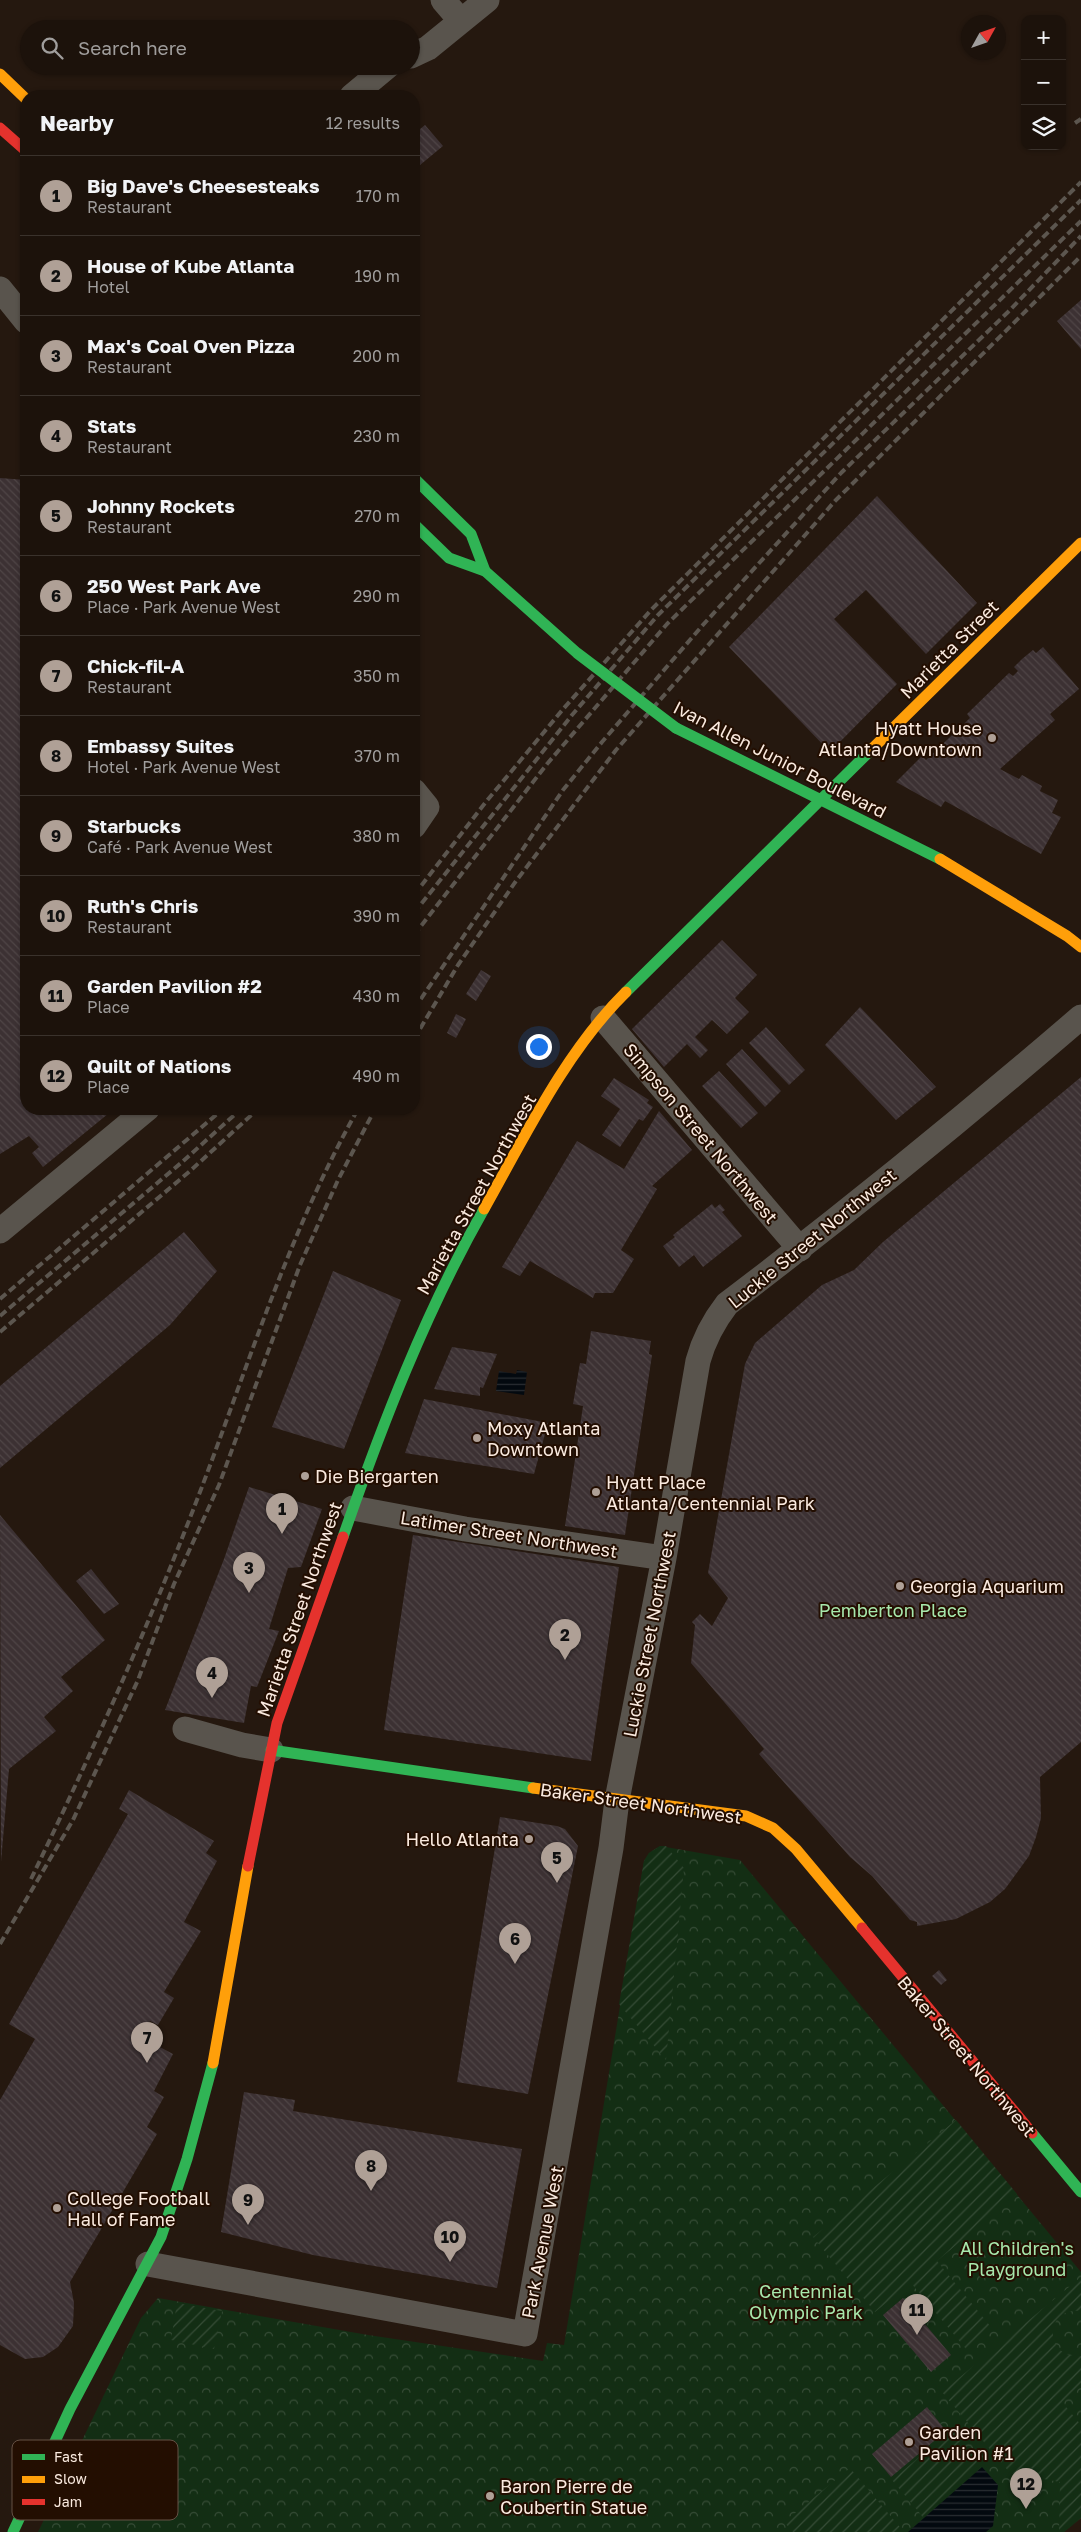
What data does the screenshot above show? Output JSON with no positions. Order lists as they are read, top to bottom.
{
  "streets": {
    "main road": [
      "Marietta Street",
      "Ivan Allen Junior Boulevard",
      "Marietta Street Northwest",
      "Baker Street Northwest"
    ],
    "street": [
      "Simpson Street Northwest",
      "Luckie Street Northwest",
      "Latimer Street Northwest",
      "Park Avenue West"
    ]
  },
  "crossings": [
    ["Marietta Street", "Ivan Allen Junior Boulevard"],
    ["Marietta Street", "Marietta Street Northwest"],
    ["Ivan Allen Junior Boulevard", "Marietta Street Northwest"],
    ["Simpson Street Northwest", "Marietta Street Northwest"],
    ["Simpson Street Northwest", "Luckie Street Northwest"],
    ["Marietta Street Northwest", "Latimer Street Northwest"],
    ["Marietta Street Northwest", "Baker Street Northwest"],
    ["Marietta Street Northwest", "Park Avenue West"],
    ["Luckie Street Northwest", "Latimer Street Northwest"],
    ["Luckie Street Northwest", "Baker Street Northwest"],
    ["Luckie Street Northwest", "Park Avenue West"],
    ["Baker Street Northwest", "Park Avenue West"]
  ],
  "parks": ["Pemberton Place", "All Children's Playground", "Centennial Olympic Park"],
  "places": [
    "Hyatt House Atlanta/Downtown",
    "Moxy Atlanta Downtown",
    "Die Biergarten",
    "Hyatt Place Atlanta/Centennial Park",
    "Georgia Aquarium",
    "Hello Atlanta",
    "College Football Hall of Fame",
    "Garden Pavilion #1",
    "Baron Pierre de Coubertin Statue"
  ],
  "legend": ["Fast", "Slow", "Jam"],
  "north": "top right",
  "page": {
    "map_buttons": ["+", "−"],
    "search": "Search here",
    "heading": ["Nearby", "12 results"],
    "list": [
      {
        "mark": "1",
        "name": "Big Dave's Cheesesteaks",
        "note": "Restaurant",
        "value": "170 m"
      },
      {
        "mark": "2",
        "name": "House of Kube Atlanta",
        "note": "Hotel",
        "value": "190 m"
      },
      {
        "mark": "3",
        "name": "Max's Coal Oven Pizza",
        "note": "Restaurant",
        "value": "200 m"
      },
      {
        "mark": "4",
        "name": "Stats",
        "note": "Restaurant",
        "value": "230 m"
      },
      {
        "mark": "5",
        "name": "Johnny Rockets",
        "note": "Restaurant",
        "value": "270 m"
      },
      {
        "mark": "6",
        "name": "250 West Park Ave",
        "note": "Place · Park Avenue West",
        "value": "290 m"
      },
      {
        "mark": "7",
        "name": "Chick-fil-A",
        "note": "Restaurant",
        "value": "350 m"
      },
      {
        "mark": "8",
        "name": "Embassy Suites",
        "note": "Hotel · Park Avenue West",
        "value": "370 m"
      },
      {
        "mark": "9",
        "name": "Starbucks",
        "note": "Café · Park Avenue West",
        "value": "380 m"
      },
      {
        "mark": "10",
        "name": "Ruth's Chris",
        "note": "Restaurant",
        "value": "390 m"
      },
      {
        "mark": "11",
        "name": "Garden Pavilion #2",
        "note": "Place",
        "value": "430 m"
      },
      {
        "mark": "12",
        "name": "Quilt of Nations",
        "note": "Place",
        "value": "490 m"
      }
    ],
    "pins": [
      "1",
      "3",
      "2",
      "4",
      "5",
      "6",
      "7",
      "8",
      "9",
      "10",
      "11",
      "12"
    ]
  }
}
